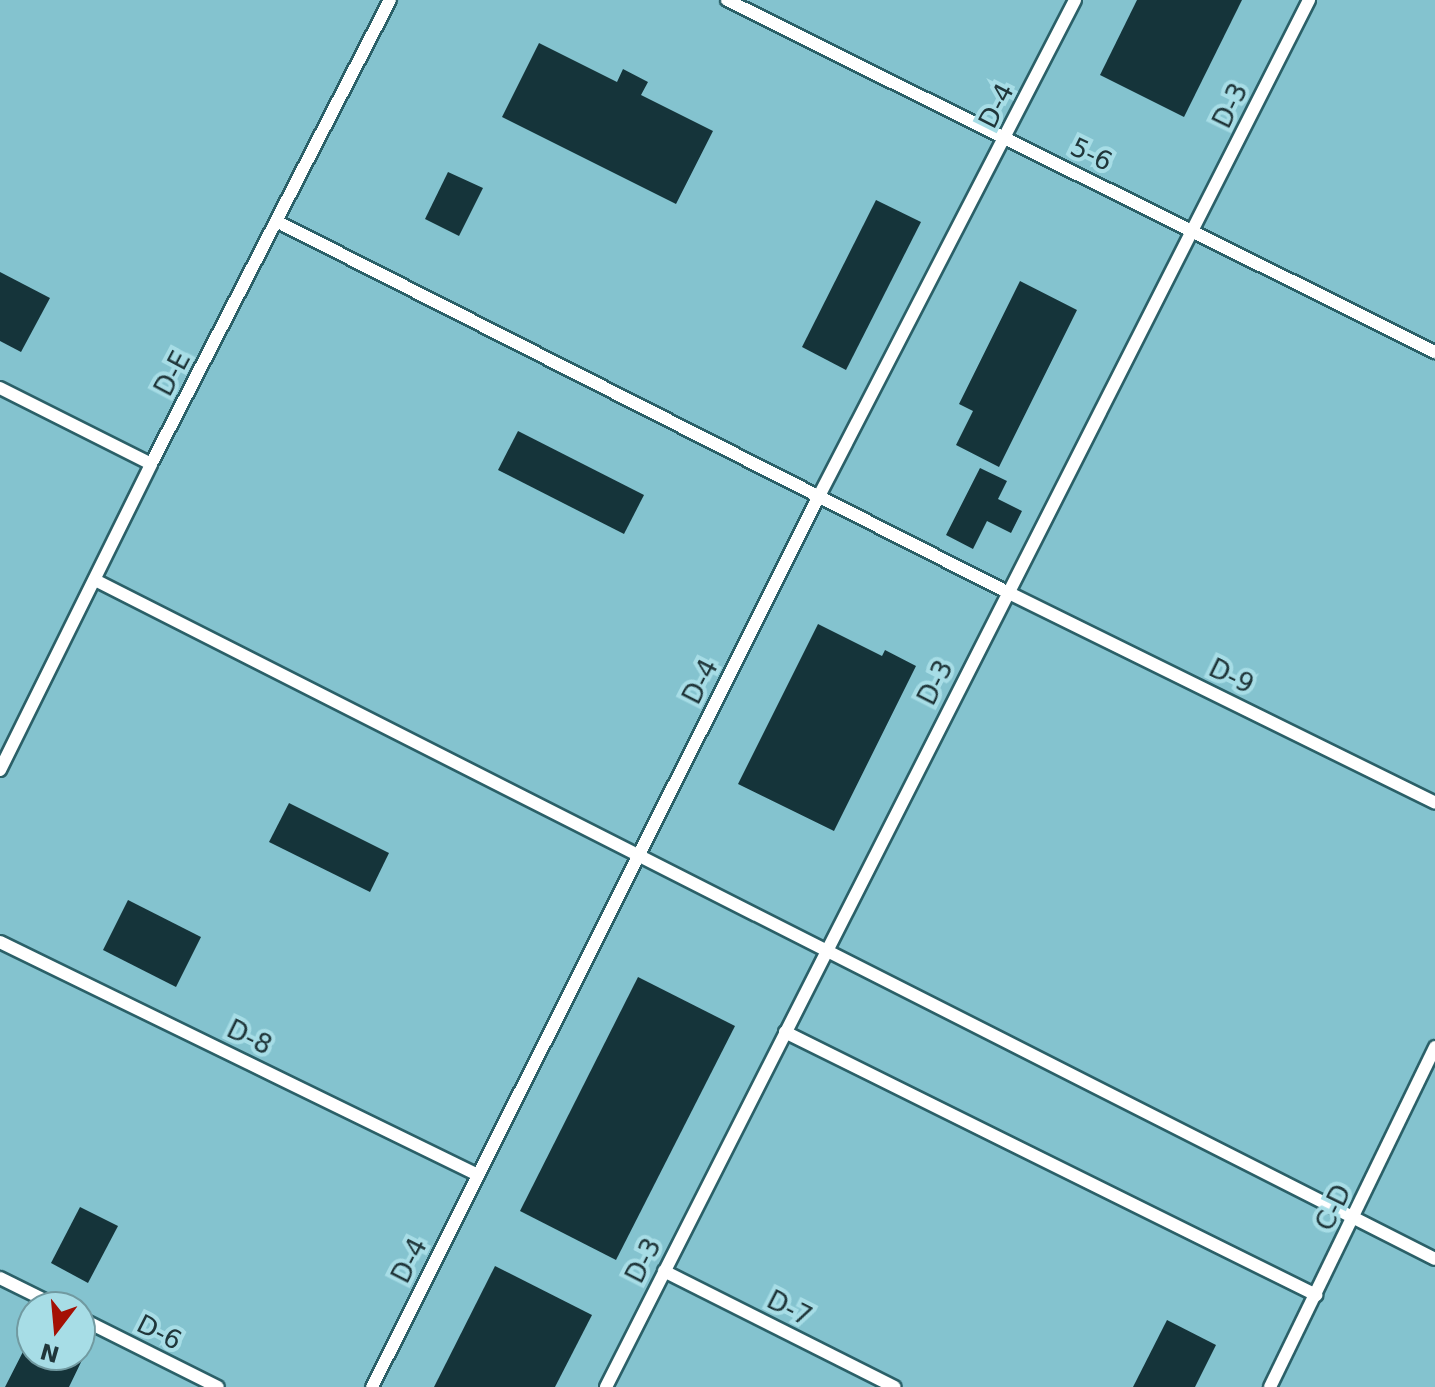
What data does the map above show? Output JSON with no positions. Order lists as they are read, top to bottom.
{
  "streets": {
    "lane": [
      "D-4",
      "D-3",
      "5-6",
      "D-E",
      "D-9",
      "D-8",
      "C-D",
      "D-7",
      "D-6"
    ]
  },
  "crossings": [
    ["D-4", "5-6"],
    ["D-4", "D-9"],
    ["D-4", "D-8"],
    ["D-3", "5-6"],
    ["D-3", "D-9"],
    ["D-3", "D-7"],
    ["D-E", "D-9"]
  ],
  "north": "bottom"
}
